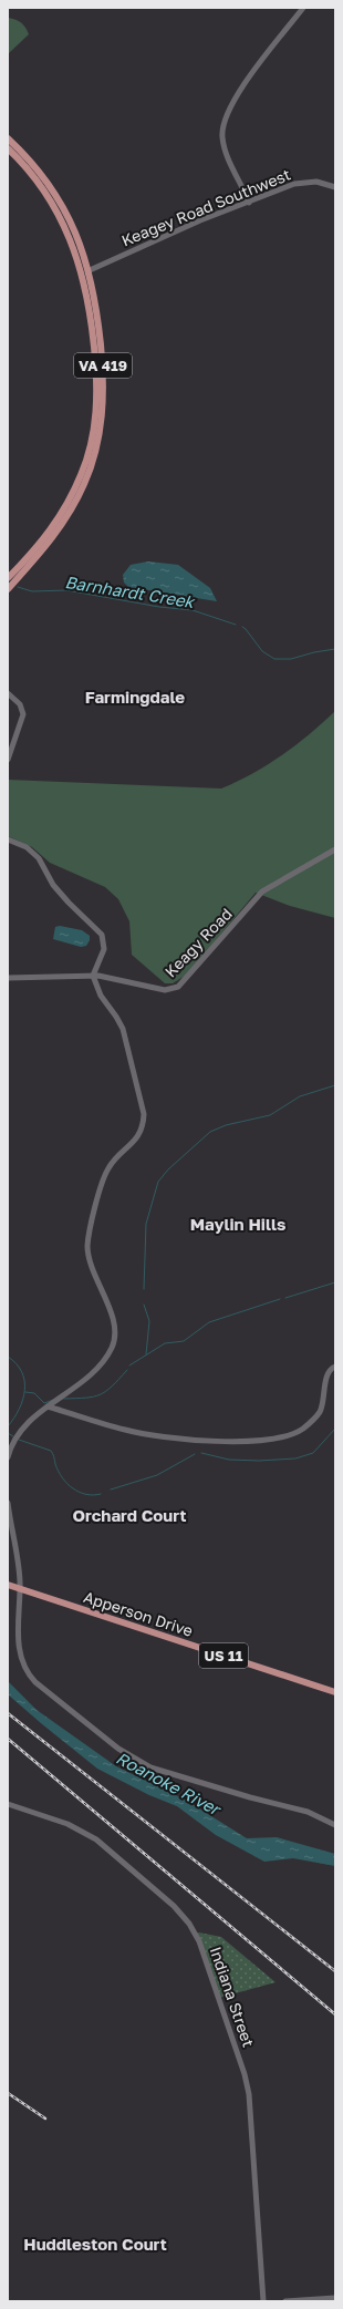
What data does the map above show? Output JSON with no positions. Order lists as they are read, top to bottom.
{
  "streets": {
    "main road": ["VA 419", "Apperson Drive", "US 11"],
    "street": ["Keagey Road Southwest", "Keagy Road", "Indiana Street"]
  },
  "crossings": [
    ["Keagey Road Southwest", "VA 419"]
  ],
  "districts": [
    "Farmingdale",
    "Maylin Hills",
    "Orchard Court",
    "Huddleston Court"
  ],
  "water": ["Barnhardt Creek", "Roanoke River"]
}
